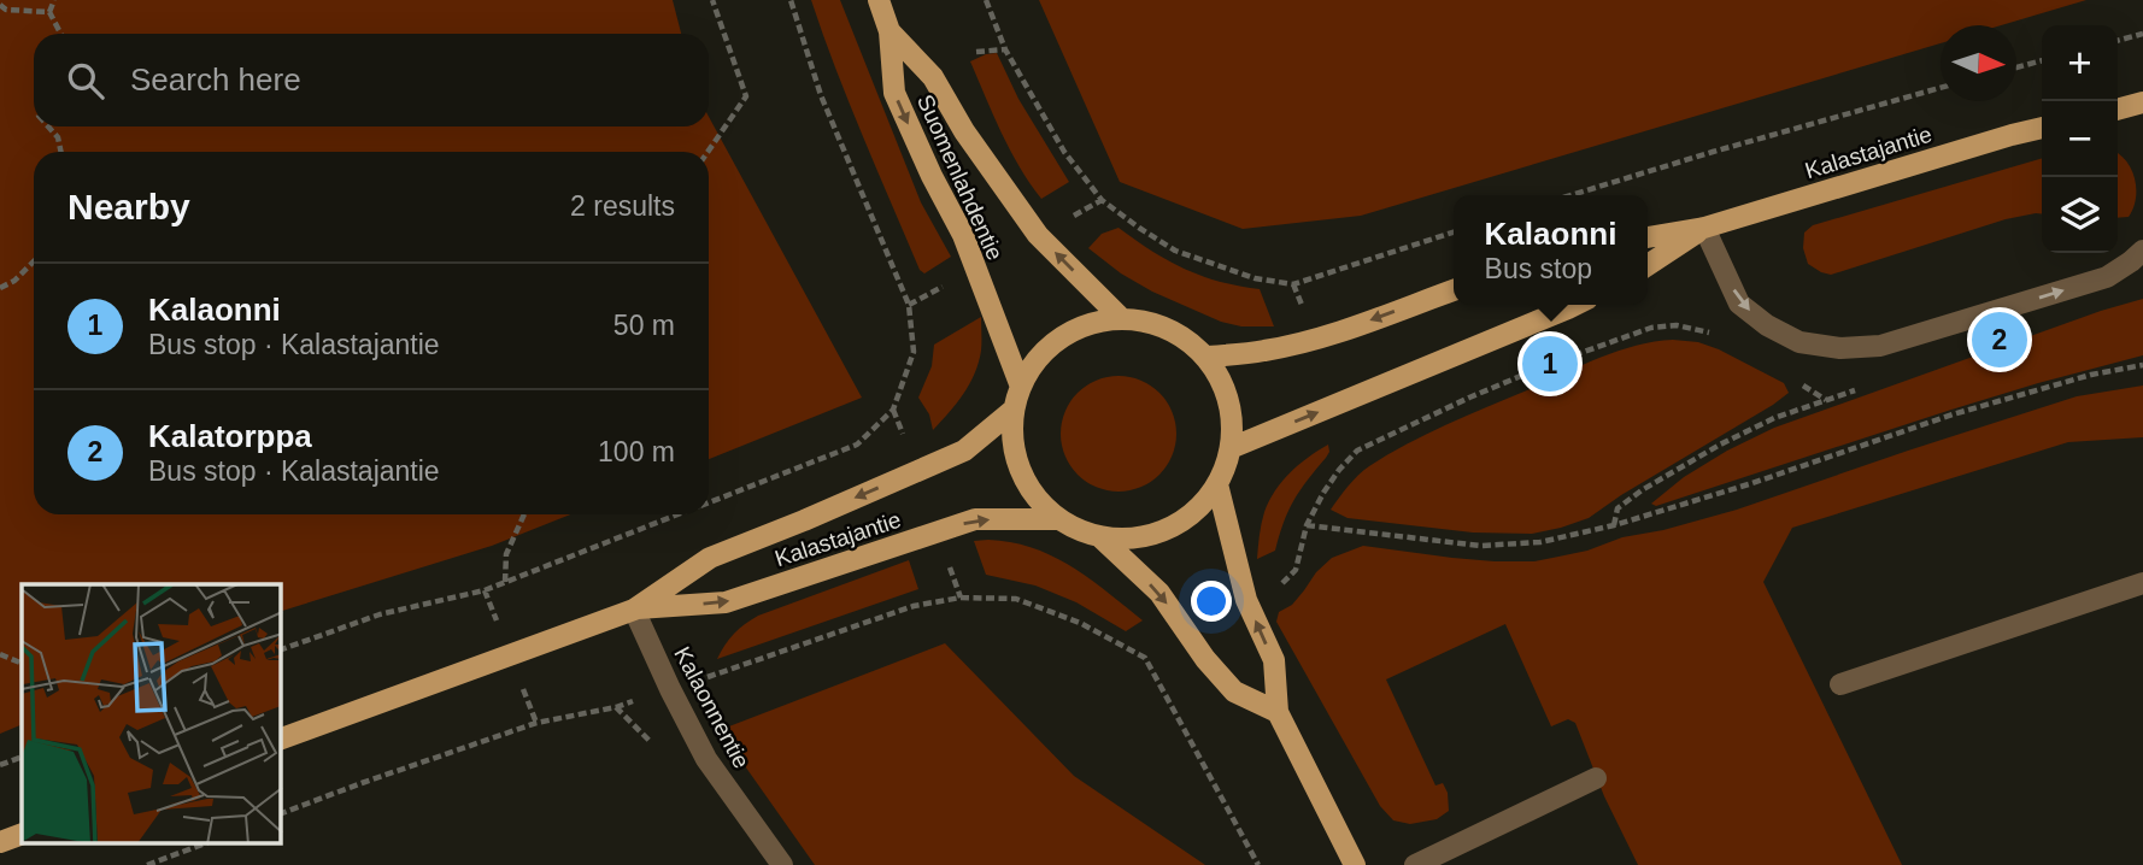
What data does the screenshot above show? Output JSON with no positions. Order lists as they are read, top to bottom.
{
  "streets": {
    "main road": ["Kalastajantie", "Suomenlahdentie"],
    "street": ["Kalaonnentie"]
  },
  "crossings": [
    ["Kalastajantie", "Suomenlahdentie"],
    ["Kalastajantie", "Kalaonnentie"]
  ],
  "north": "right",
  "page": {
    "map_buttons": ["+", "−"],
    "search": "Search here",
    "heading": ["Nearby", "2 results"],
    "popup": ["Kalaonni", "Bus stop"],
    "list": [
      {
        "mark": "1",
        "name": "Kalaonni",
        "note": "Bus stop · Kalastajantie",
        "value": "50 m"
      },
      {
        "mark": "2",
        "name": "Kalatorppa",
        "note": "Bus stop · Kalastajantie",
        "value": "100 m"
      }
    ],
    "pins": ["2", "1"]
  }
}
